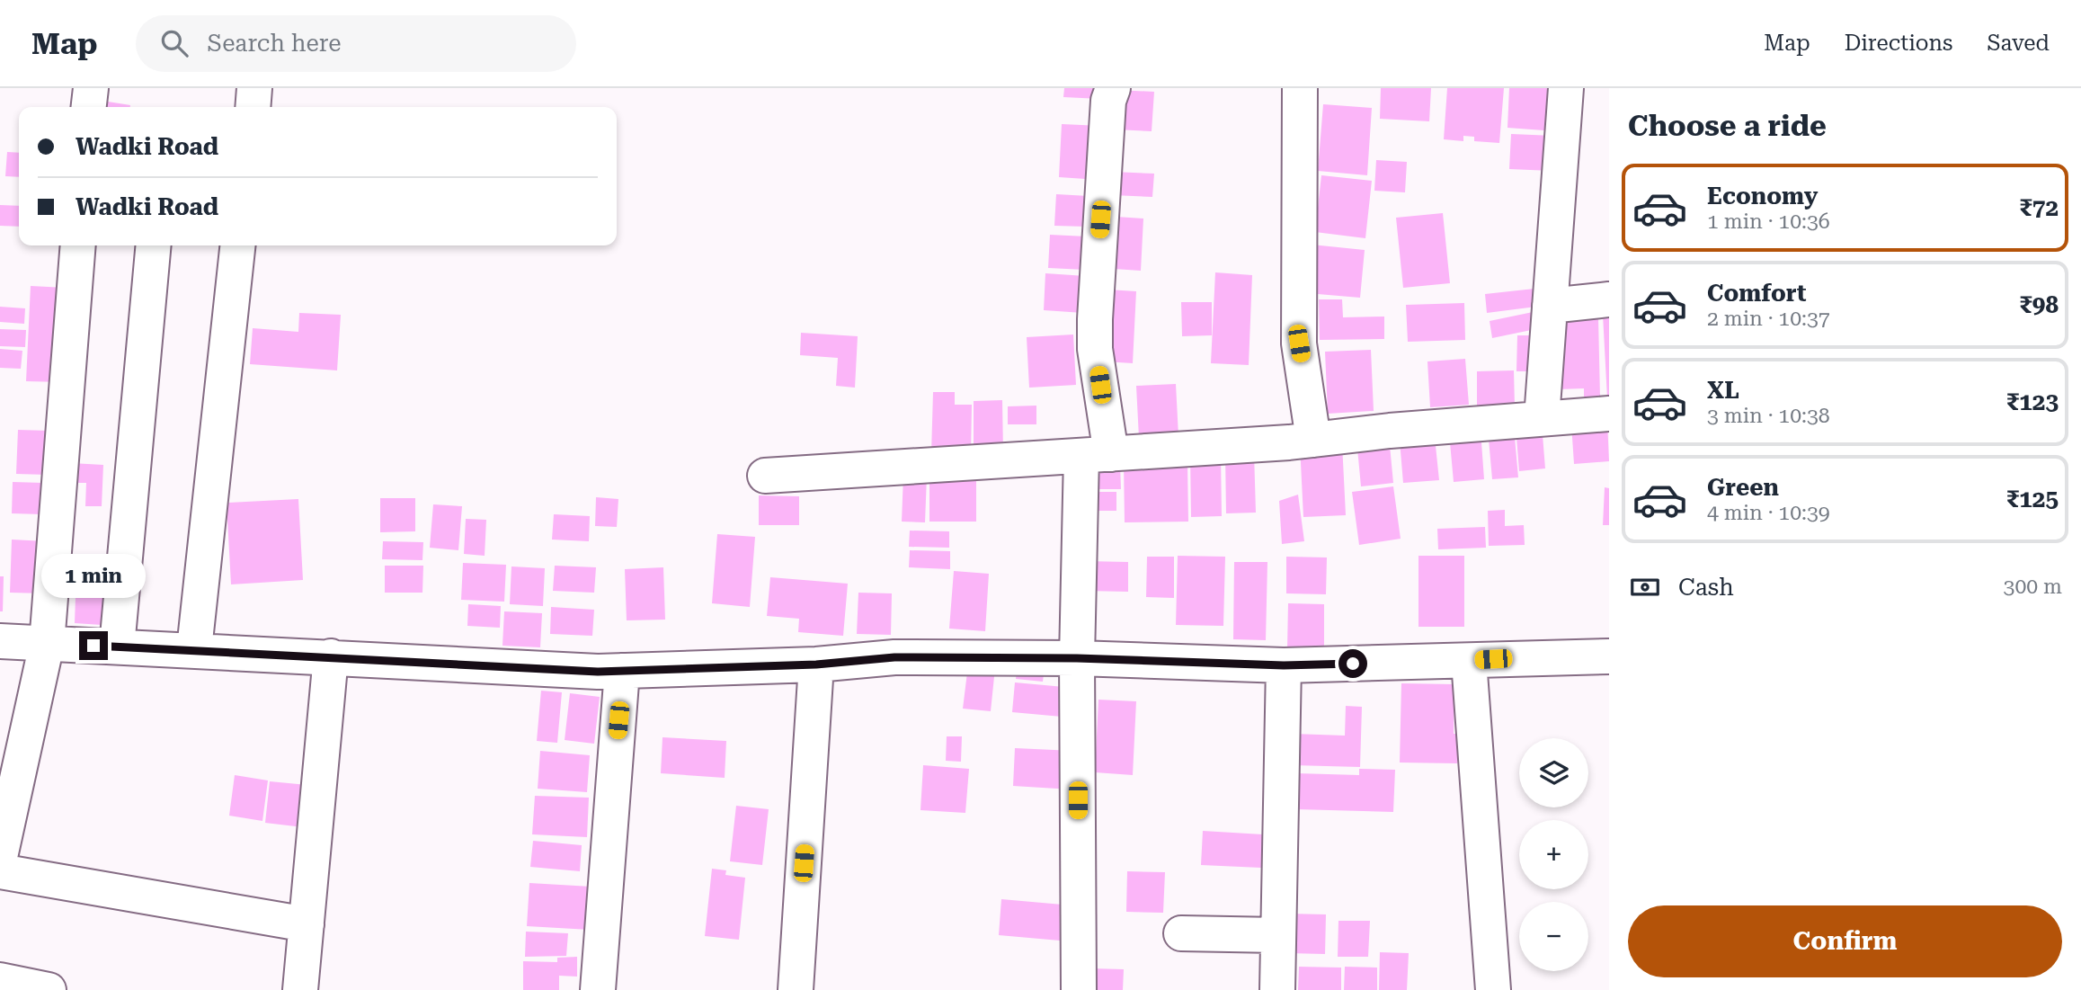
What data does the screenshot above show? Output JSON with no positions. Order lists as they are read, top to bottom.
{
  "page": {
    "header": "Map",
    "search": "Search here",
    "nav": ["Map", "Directions", "Saved"],
    "heading": "Choose a ride",
    "banner": ["Wadki Road", "Wadki Road"],
    "list": [
      {
        "name": "Economy",
        "note": "1 min · 10:36",
        "value": "₹72"
      },
      {
        "name": "Comfort",
        "note": "2 min · 10:37",
        "value": "₹98"
      },
      {
        "name": "XL",
        "note": "3 min · 10:38",
        "value": "₹123"
      },
      {
        "name": "Green",
        "note": "4 min · 10:39",
        "value": "₹125"
      }
    ],
    "pay": ["Cash", "300 m"],
    "bubble": "1 min",
    "map_buttons": ["+", "−"],
    "buttons": "Confirm"
  }
}
